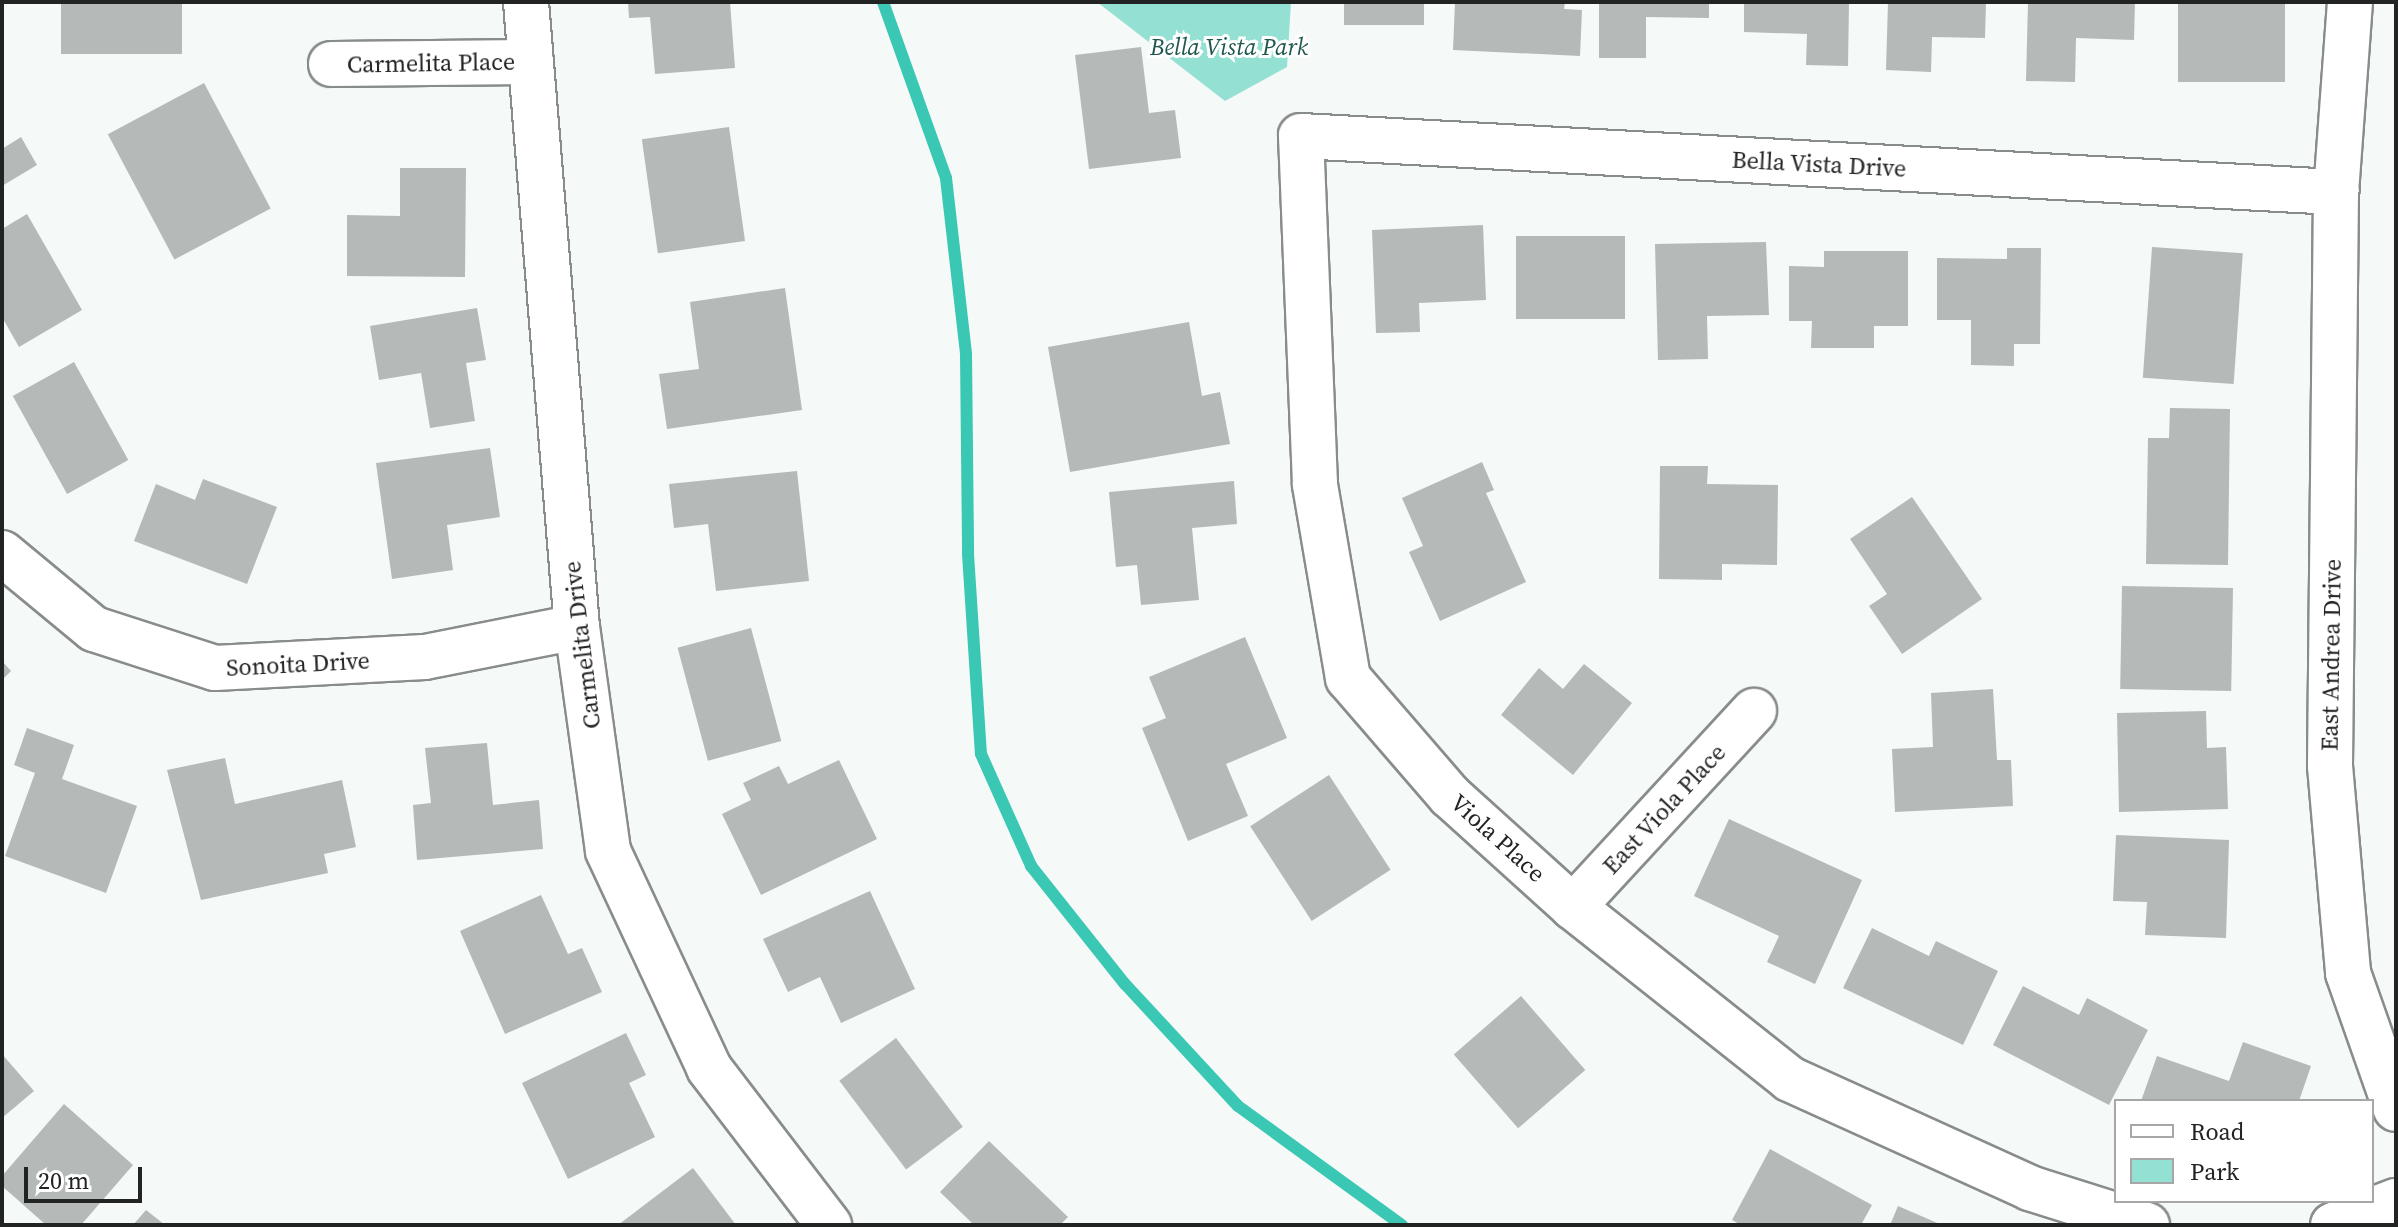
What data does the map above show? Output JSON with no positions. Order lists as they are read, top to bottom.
{
  "streets": {
    "street": [
      "Carmelita Place",
      "Bella Vista Drive",
      "Carmelita Drive",
      "East Andrea Drive",
      "Sonoita Drive",
      "East Viola Place",
      "Viola Place"
    ]
  },
  "crossings": [
    ["Carmelita Place", "Carmelita Drive"],
    ["Bella Vista Drive", "East Andrea Drive"],
    ["Bella Vista Drive", "Viola Place"],
    ["Carmelita Drive", "Sonoita Drive"],
    ["East Viola Place", "Viola Place"]
  ],
  "parks": ["Bella Vista Park"],
  "legend": ["Road", "Park"],
  "scale_bar": "20 m"
}
